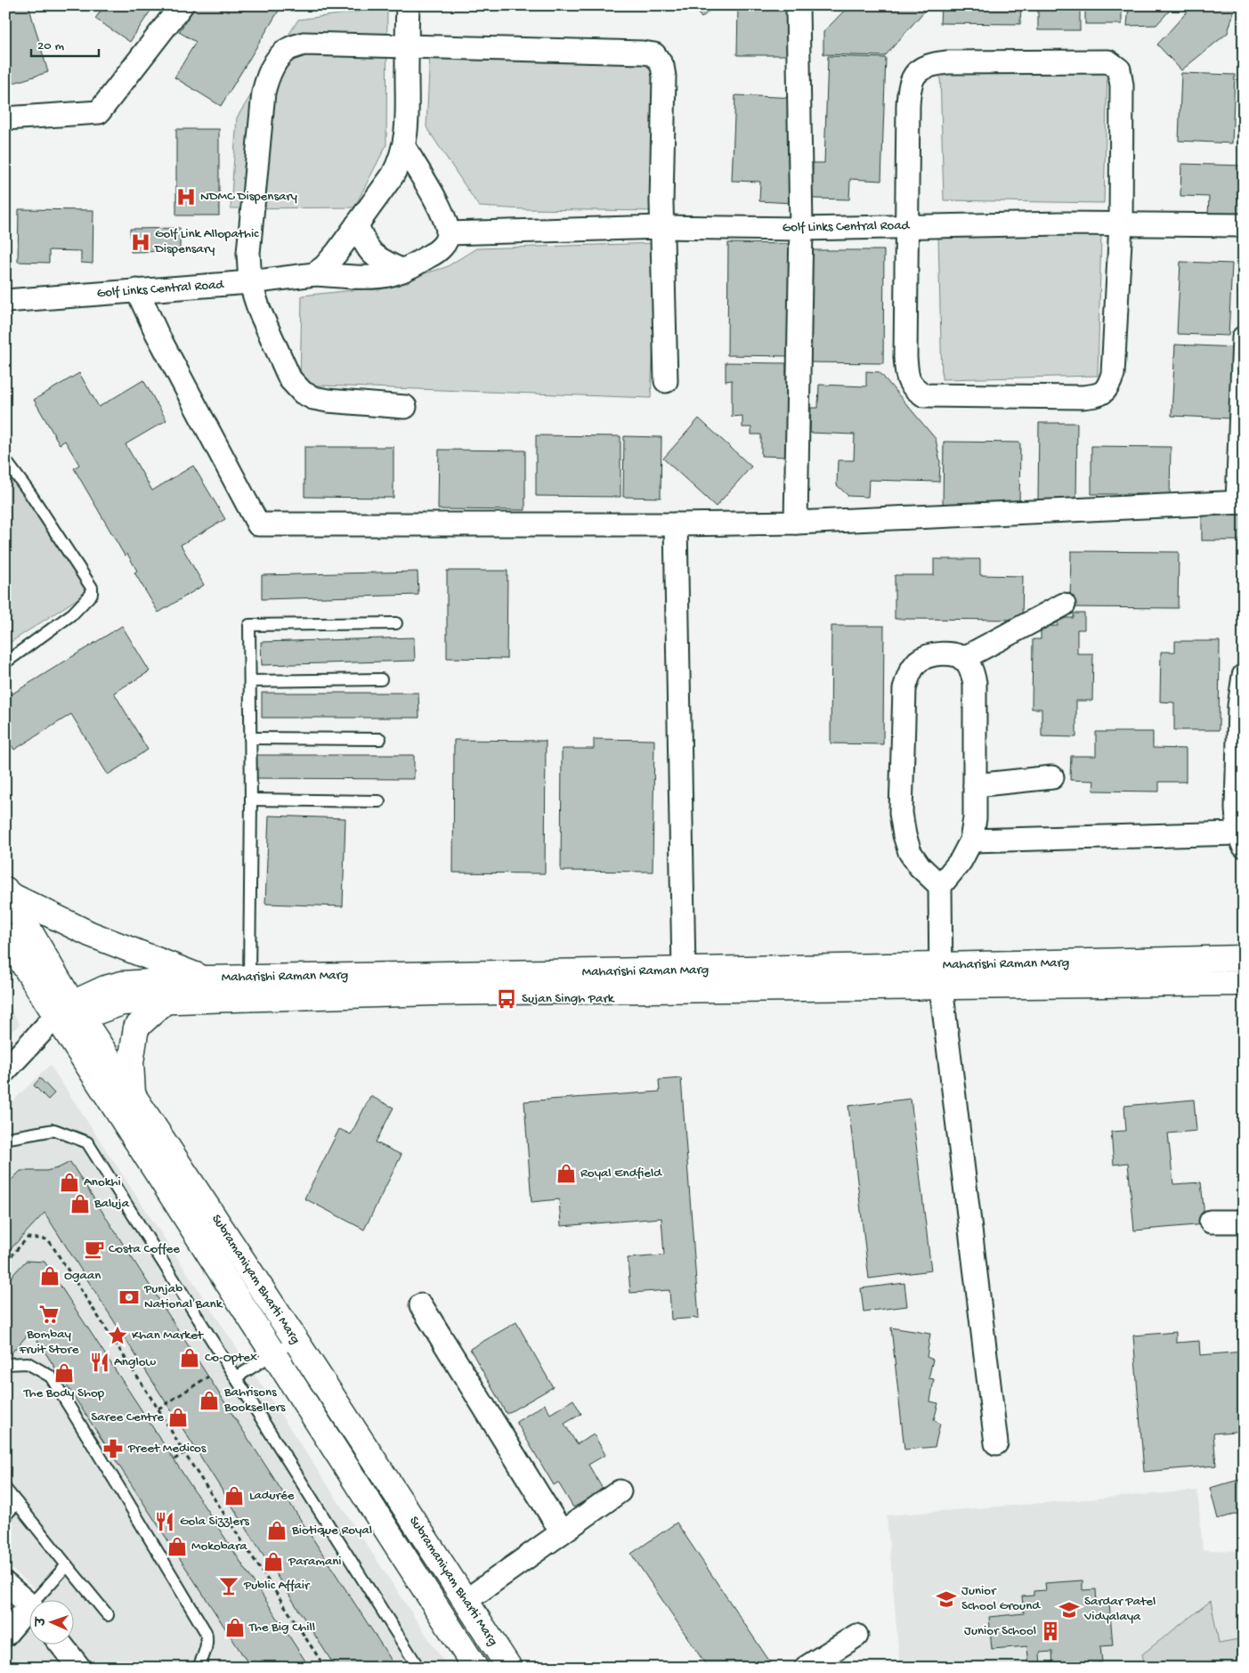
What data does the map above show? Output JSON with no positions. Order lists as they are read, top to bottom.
{
  "streets": {
    "main road": ["Maharishi Raman Marg", "Subramaniyam Bharti Marg"],
    "street": ["Golf Links Central Road"]
  },
  "crossings": [
    ["Maharishi Raman Marg", "Subramaniyam Bharti Marg"]
  ],
  "places": {
    "hospital": ["NDMC Dispensary", "Golf Link Allopathic Dispensary"],
    "bus stop": ["Sujan Singh Park"],
    "shop": [
      "Royal Endfield",
      "Anokhi",
      "Baluja",
      "Ogaan",
      "Co-Optex",
      "The Body Shop",
      "Bahrisons Booksellers",
      "Saree Centre",
      "Ladurée",
      "Biotique Royal",
      "Mokobara",
      "Paramani",
      "The Big Chill"
    ],
    "cafe": ["Costa Coffee"],
    "bank": ["Punjab National Bank"],
    "supermarket": ["Bombay Fruit Store"],
    "place": ["Khan Market"],
    "restaurant": ["Anglow", "Gola Sizzlers"],
    "pharmacy": ["Preet Medicos"],
    "bar": ["Public Affair"],
    "school or university": ["Junior School Ground", "Sardar Patel Vidyalaya"],
    "building": ["Junior School"]
  },
  "scale_bar": "20 m",
  "north": "left"
}
